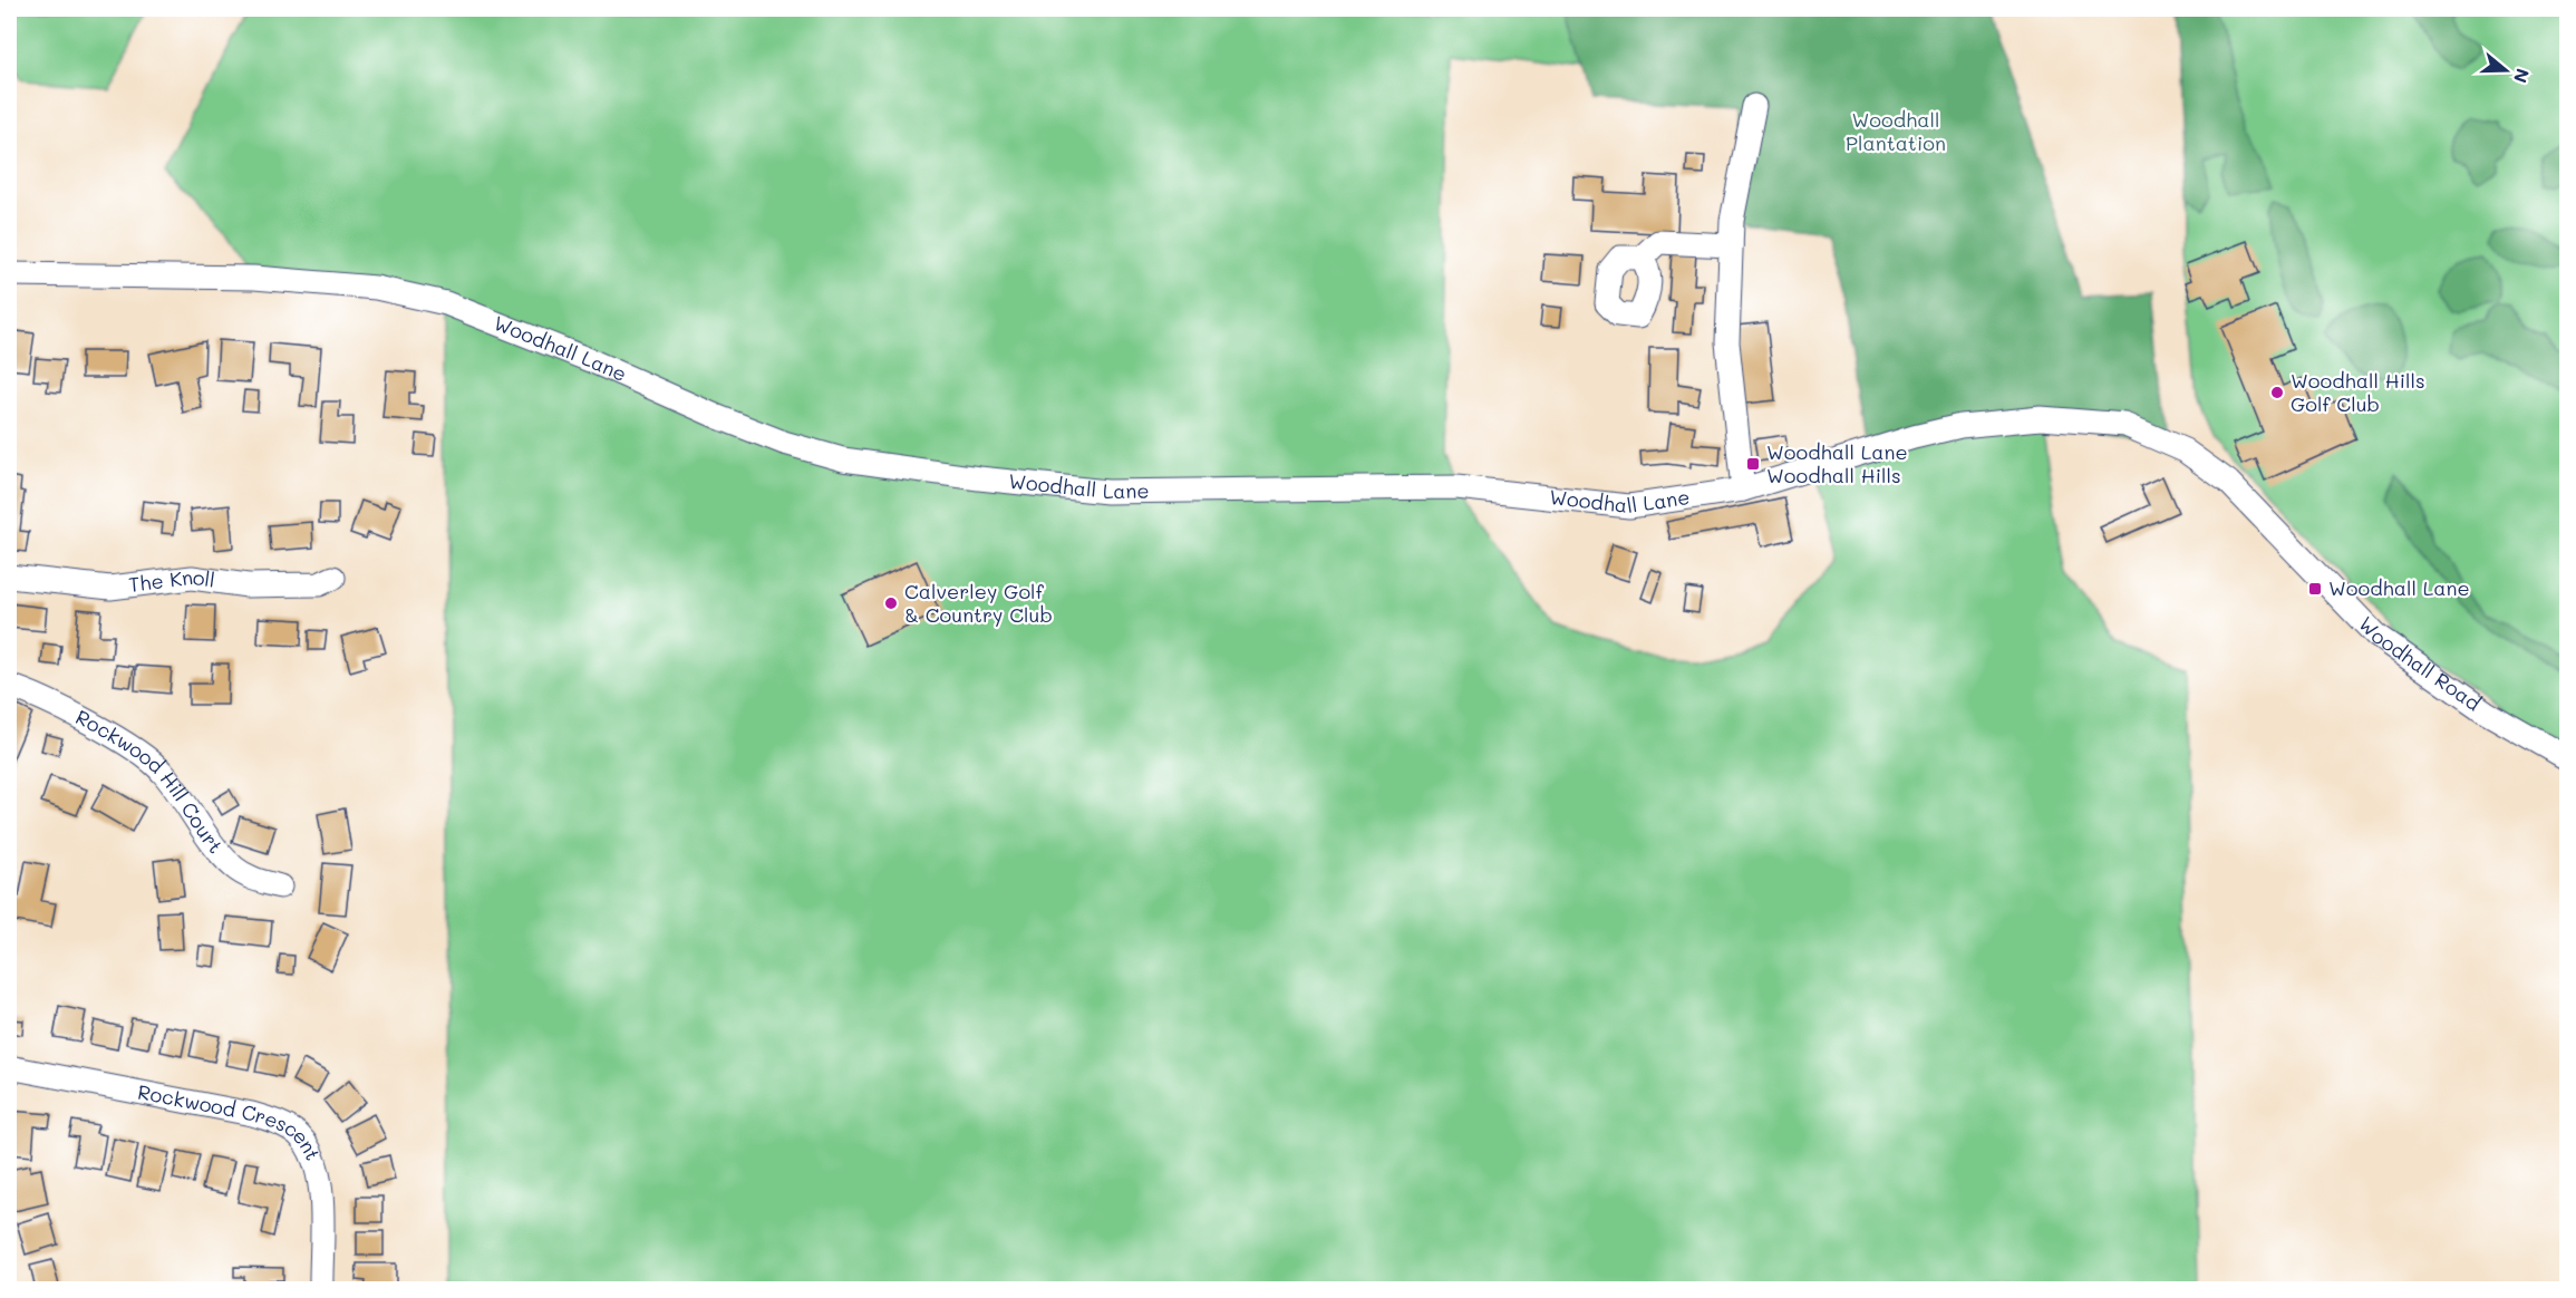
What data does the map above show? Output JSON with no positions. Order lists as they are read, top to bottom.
{
  "streets": {
    "street": [
      "Woodhall Lane",
      "The Knoll",
      "Woodhall Road",
      "Rockwood Hill Court",
      "Rockwood Crescent"
    ]
  },
  "crossings": [
    ["Woodhall Lane", "Woodhall Road"]
  ],
  "parks": ["Woodhall Plantation"],
  "places": {
    "other": ["Woodhall Hills Golf Club", "Calverley Golf & Country Club"],
    "transit": ["Woodhall Lane Woodhall Hills", "Woodhall Lane"]
  },
  "north": "right"
}
